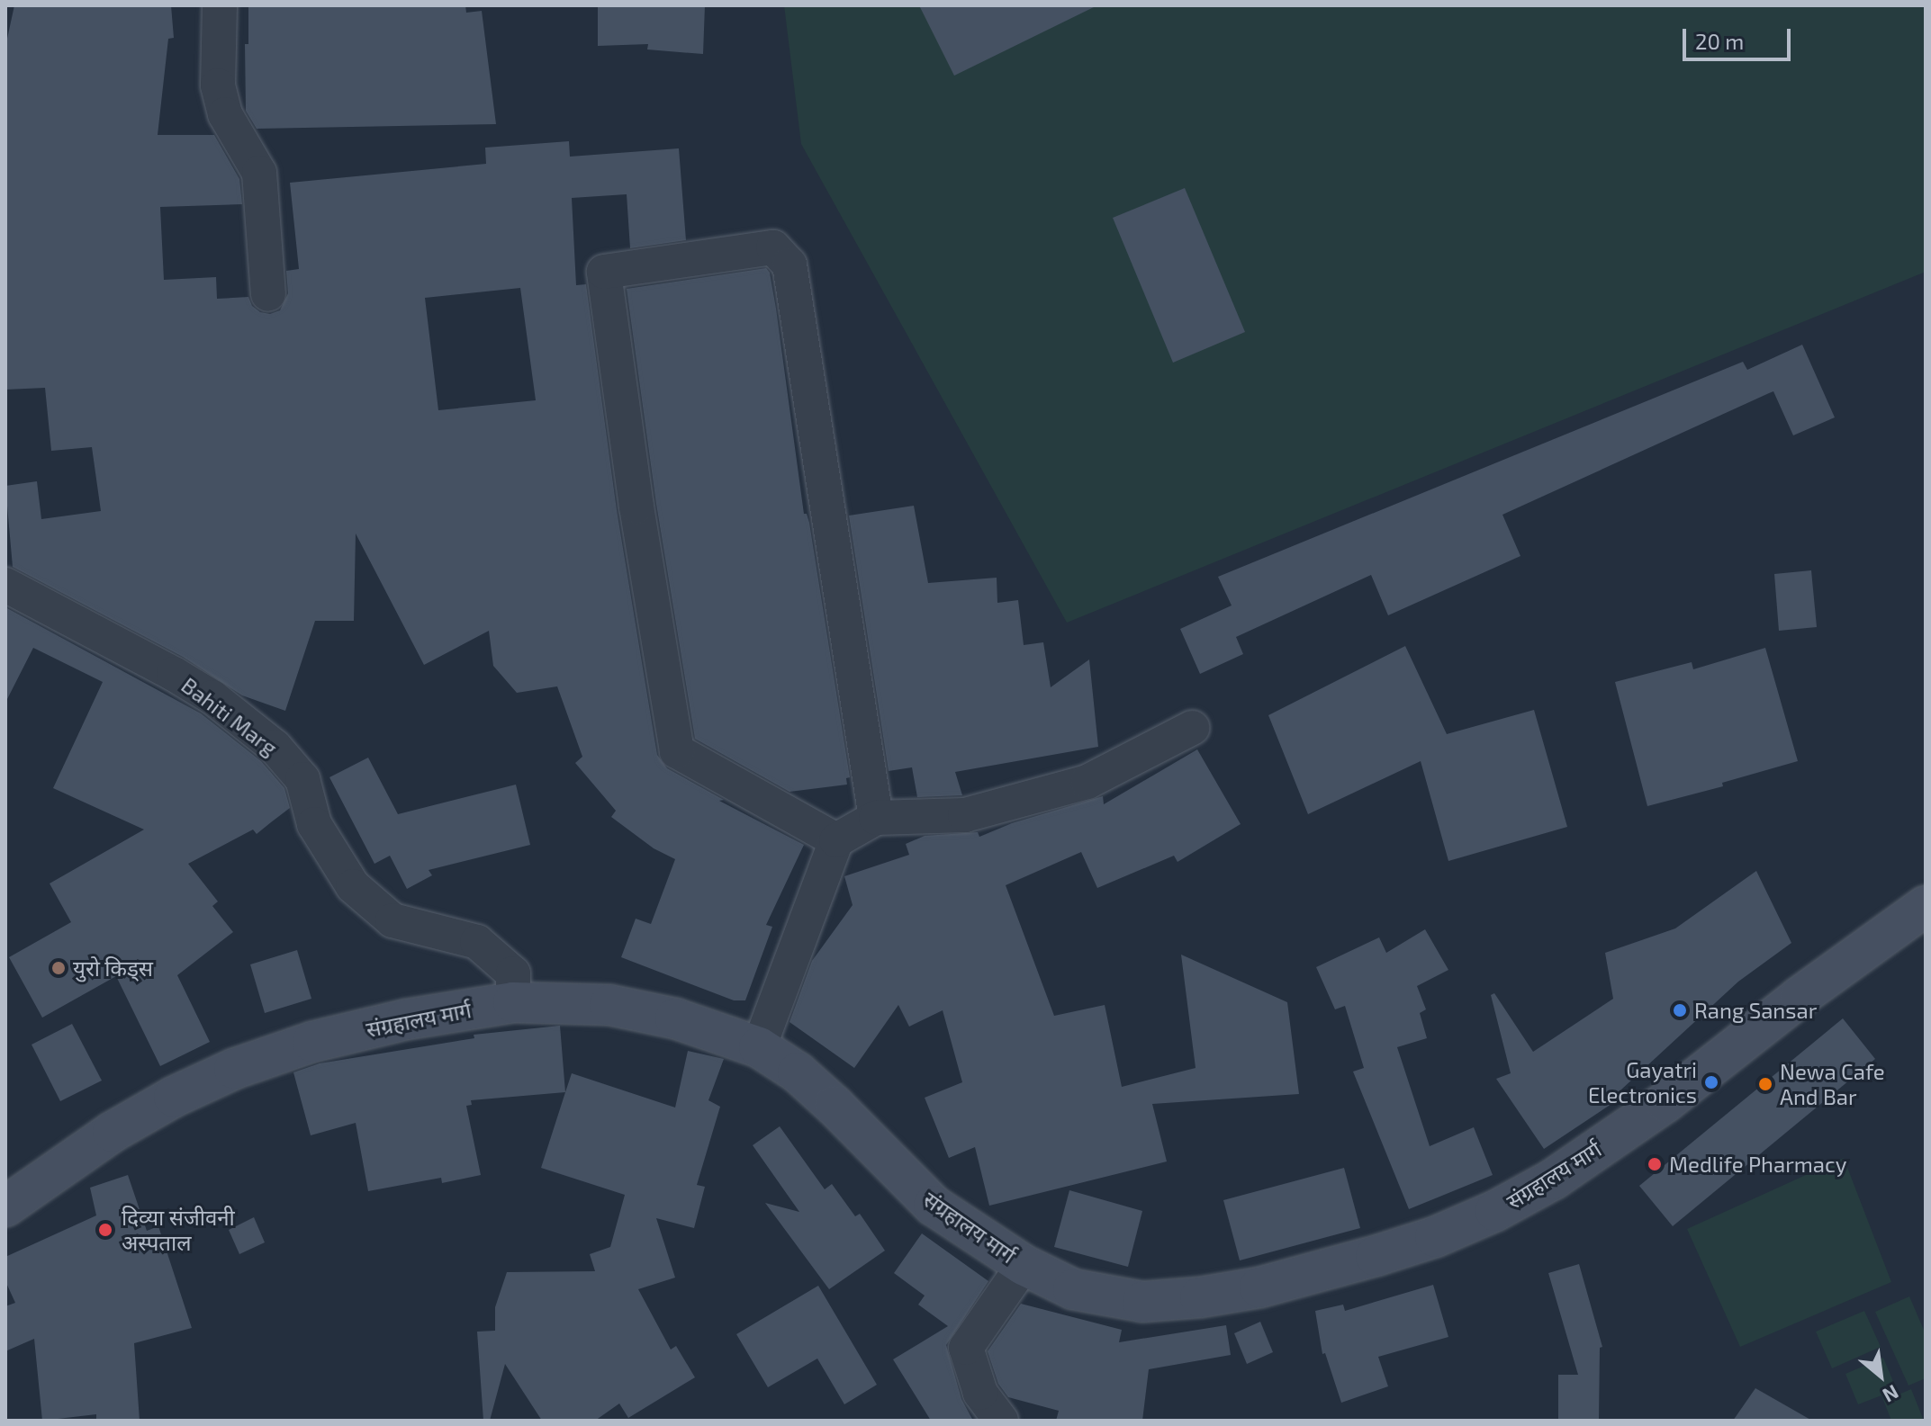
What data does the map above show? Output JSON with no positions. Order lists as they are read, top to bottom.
{
  "streets": {
    "main road": ["संग्रहालय मार्ग"],
    "street": ["Bahiti Marg"]
  },
  "crossings": [
    ["Bahiti Marg", "संग्रहालय मार्ग"]
  ],
  "places": [
    "युरो किड्स",
    "Rang Sansar",
    "Gayatri Electronics",
    "Newa Cafe And Bar",
    "Medlife Pharmacy",
    "दिव्या संजीवनी अस्पताल"
  ],
  "scale_bar": "20 m",
  "north": "bottom right"
}
